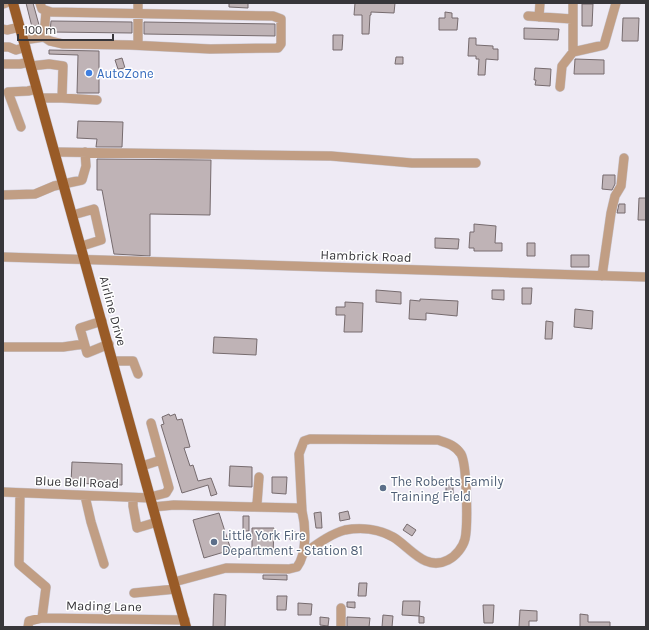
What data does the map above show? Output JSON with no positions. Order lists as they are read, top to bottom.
{
  "streets": {
    "main road": ["Airline Drive"],
    "street": ["Hambrick Road", "Blue Bell Road", "Mading Lane"]
  },
  "crossings": [
    ["Hambrick Road", "Airline Drive"],
    ["Airline Drive", "Blue Bell Road"],
    ["Airline Drive", "Mading Lane"]
  ],
  "places": ["AutoZone", "The Roberts Family Training Field", "Little York Fire Department - Station 81"],
  "scale_bar": "100 m"
}
